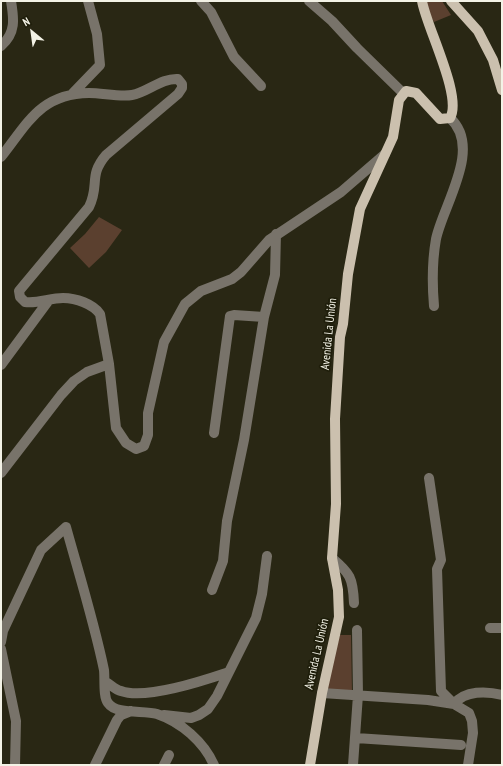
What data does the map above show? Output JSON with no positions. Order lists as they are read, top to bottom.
{
  "streets": {
    "main road": ["Avenida La Unión"]
  },
  "north": "top left"
}
